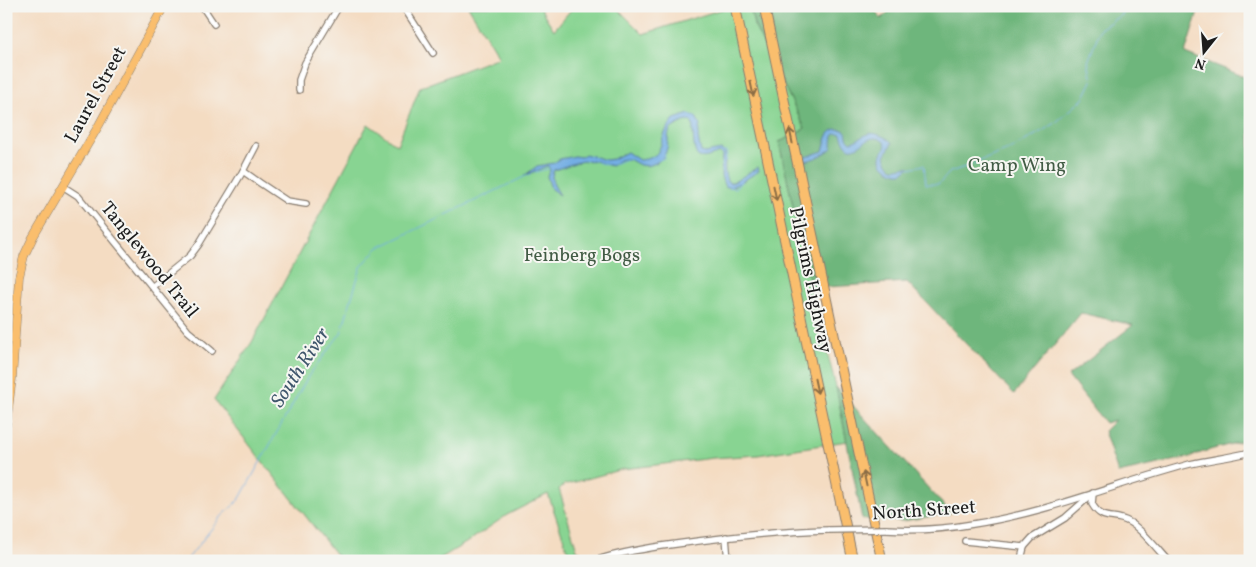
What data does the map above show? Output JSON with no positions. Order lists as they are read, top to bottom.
{
  "streets": {
    "highway": ["Pilgrims Highway"],
    "main road": ["Laurel Street"],
    "street": ["Tanglewood Trail", "North Street"]
  },
  "crossings": [
    ["Laurel Street", "Tanglewood Trail"]
  ],
  "water": ["South River"],
  "parks": ["Camp Wing", "Feinberg Bogs"],
  "north": "bottom"
}
